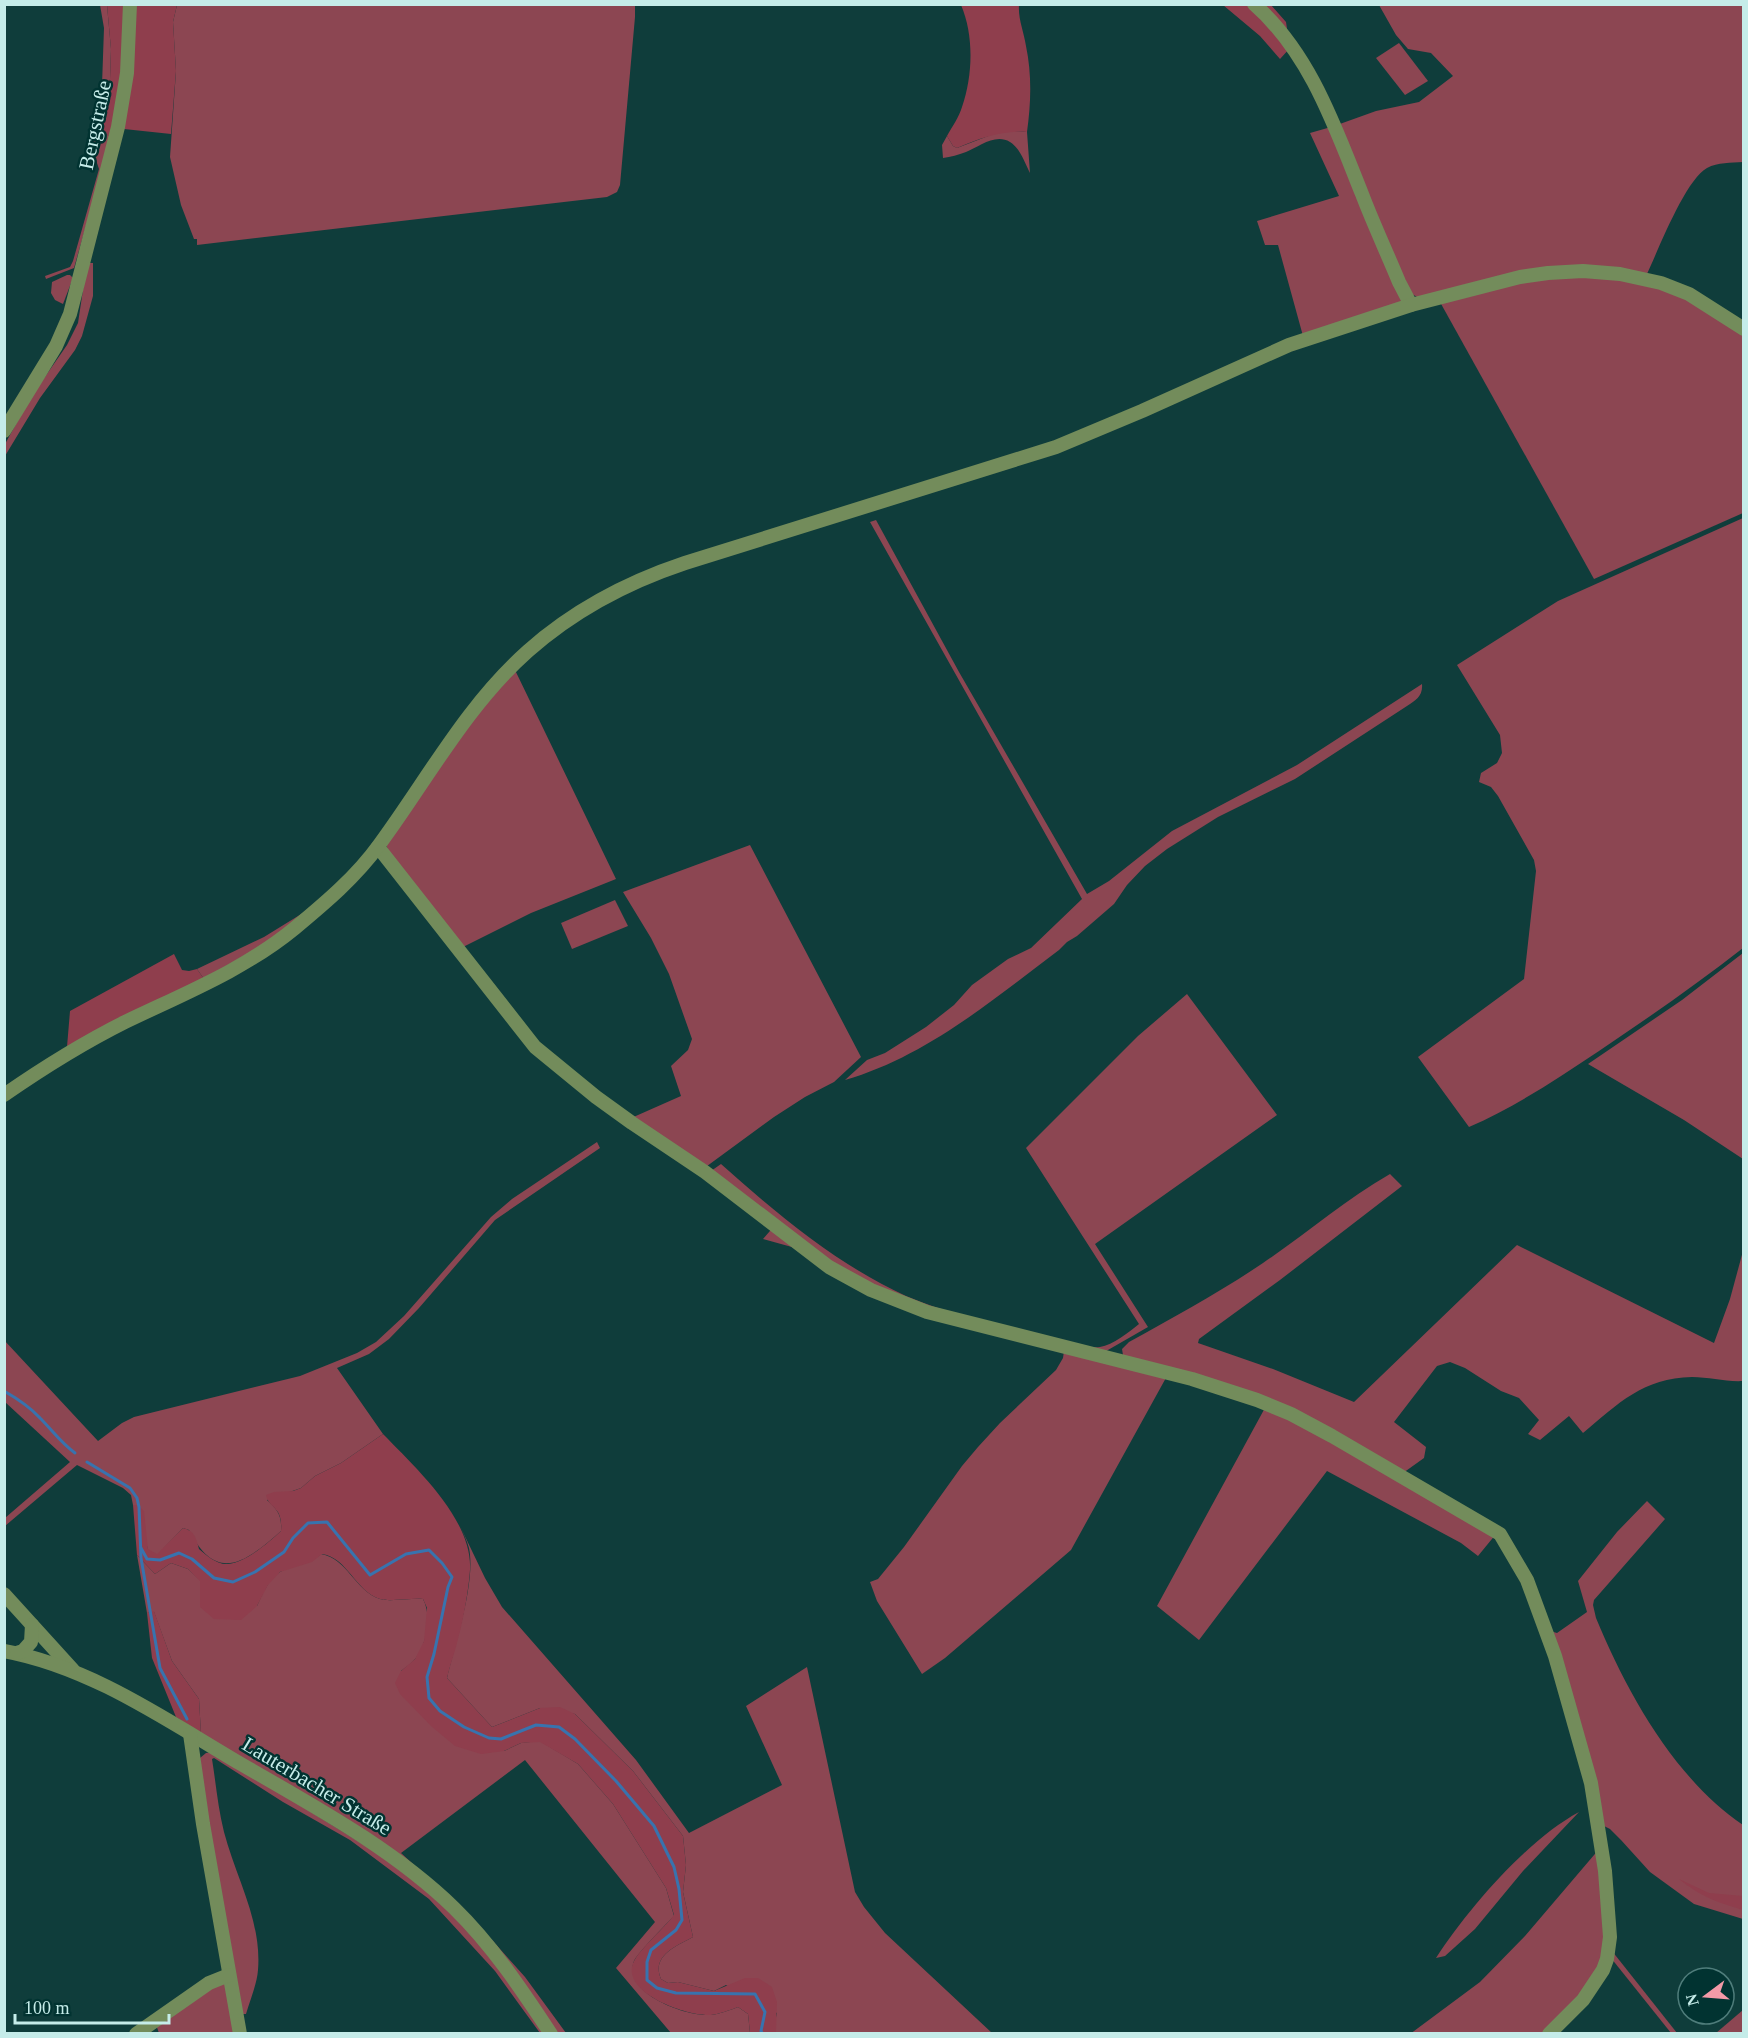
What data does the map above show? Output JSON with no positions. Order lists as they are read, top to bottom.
{
  "streets": {
    "street": ["Bergstraße", "Lauterbacher Straße"]
  },
  "scale_bar": "100 m",
  "north": "left"
}
